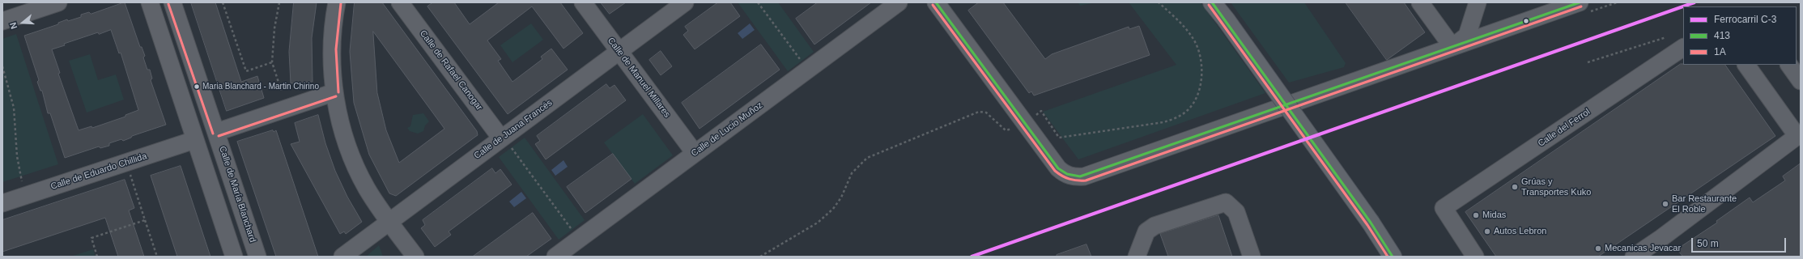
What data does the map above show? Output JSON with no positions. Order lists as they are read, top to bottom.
{
  "streets": {
    "street": [
      "Calle de Rafael Canogar",
      "Calle de Manuel Millares",
      "Calle del Ferrol",
      "Calle de Juana Francés",
      "Calle de Lucio Muñoz",
      "Calle de Eduardo Chillida",
      "Calle de María Blanchard"
    ]
  },
  "crossings": [
    ["Calle de Rafael Canogar", "Calle de Juana Francés"],
    ["Calle de Manuel Millares", "Calle de Juana Francés"],
    ["Calle de Manuel Millares", "Calle de Lucio Muñoz"]
  ],
  "places": [
    "Maria Blanchard - Martin Chirino",
    "Grúas y Transportes Kuko",
    "Bar Restaurante El Roble",
    "Midas",
    "Autos Lebron",
    "Mecanicas Jevacar"
  ],
  "lines": ["rail line C-3", "transit line 413", "transit line 1A"],
  "legend": ["Ferrocarril C-3", "413", "1A"],
  "scale_bar": "50 m",
  "north": "left"
}
